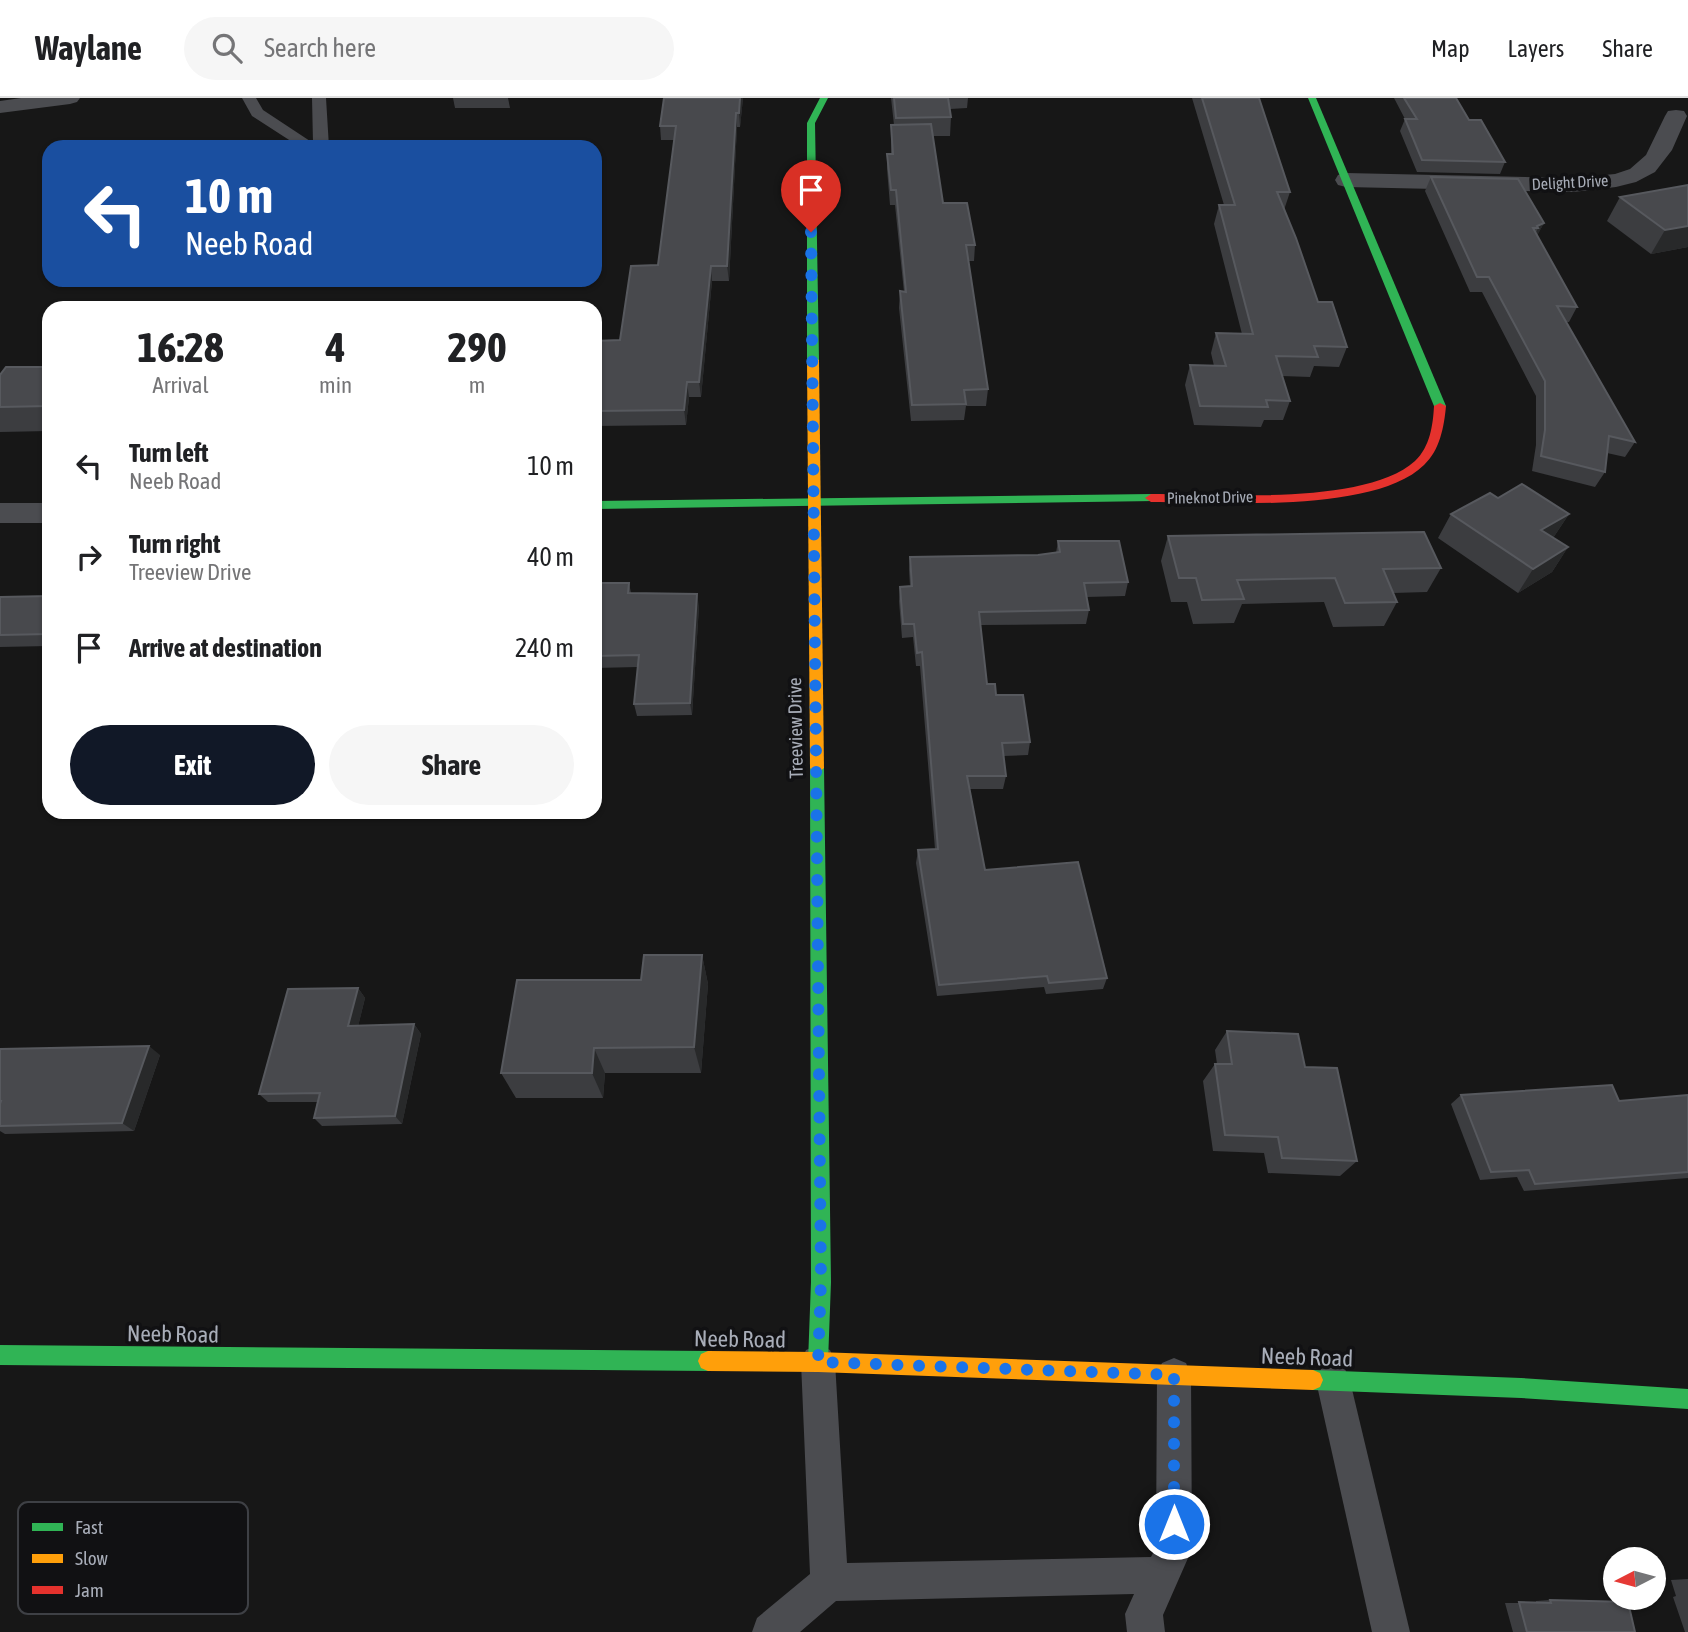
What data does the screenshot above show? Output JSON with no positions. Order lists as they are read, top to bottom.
{
  "streets": {
    "street": [
      "Delight Drive",
      "Pineknot Drive",
      "Treeview Drive",
      "Neeb Road"
    ]
  },
  "crossings": [
    ["Delight Drive", "Pineknot Drive"],
    ["Pineknot Drive", "Treeview Drive"],
    ["Treeview Drive", "Neeb Road"]
  ],
  "legend": ["Fast", "Slow", "Jam"],
  "north": "left",
  "page": {
    "header": "Waylane",
    "search": "Search here",
    "nav": ["Map", "Layers", "Share"],
    "turn": ["10 m", "Neeb Road"],
    "eta": [
      "16:28",
      "Arrival",
      "4",
      "min",
      "290",
      "m"
    ],
    "list": [
      {
        "name": "Turn left",
        "note": "Neeb Road",
        "value": "10 m"
      },
      {
        "name": "Turn right",
        "note": "Treeview Drive",
        "value": "40 m"
      },
      {
        "name": "Arrive at destination",
        "value": "240 m"
      }
    ],
    "buttons": ["Exit", "Share"]
  }
}
